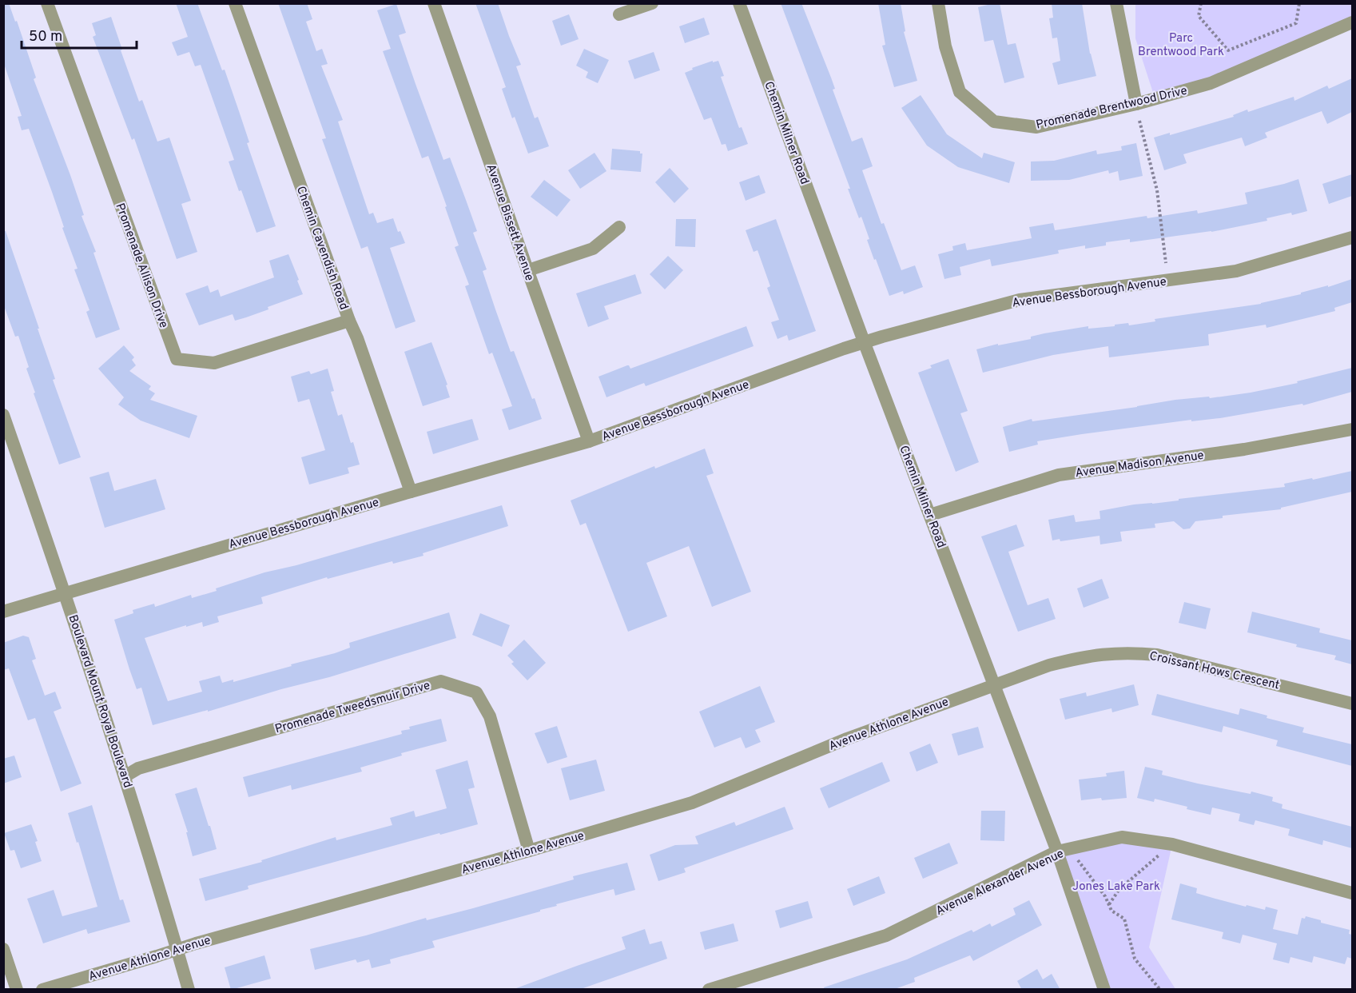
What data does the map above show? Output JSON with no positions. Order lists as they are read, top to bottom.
{
  "streets": {
    "street": [
      "Promenade Brentwood Drive",
      "Chemin Milner Road",
      "Avenue Bissett Avenue",
      "Chemin Cavendish Road",
      "Promenade Allison Drive",
      "Avenue Bessborough Avenue",
      "Avenue Madison Avenue",
      "Croissant Hows Crescent",
      "Boulevard Mount Royal Boulevard",
      "Promenade Tweedsmuir Drive",
      "Avenue Athlone Avenue",
      "Avenue Alexander Avenue"
    ]
  },
  "crossings": [
    ["Chemin Milner Road", "Avenue Bessborough Avenue"],
    ["Chemin Milner Road", "Avenue Madison Avenue"],
    ["Chemin Milner Road", "Croissant Hows Crescent"],
    ["Chemin Milner Road", "Avenue Athlone Avenue"],
    ["Chemin Milner Road", "Avenue Alexander Avenue"],
    ["Avenue Bissett Avenue", "Avenue Bessborough Avenue"],
    ["Chemin Cavendish Road", "Promenade Allison Drive"],
    ["Chemin Cavendish Road", "Avenue Bessborough Avenue"],
    ["Avenue Bessborough Avenue", "Boulevard Mount Royal Boulevard"],
    ["Croissant Hows Crescent", "Avenue Athlone Avenue"],
    ["Boulevard Mount Royal Boulevard", "Promenade Tweedsmuir Drive"],
    ["Boulevard Mount Royal Boulevard", "Avenue Athlone Avenue"],
    ["Promenade Tweedsmuir Drive", "Avenue Athlone Avenue"]
  ],
  "parks": ["Parc Brentwood Park", "Jones Lake Park"],
  "scale_bar": "50 m"
}
